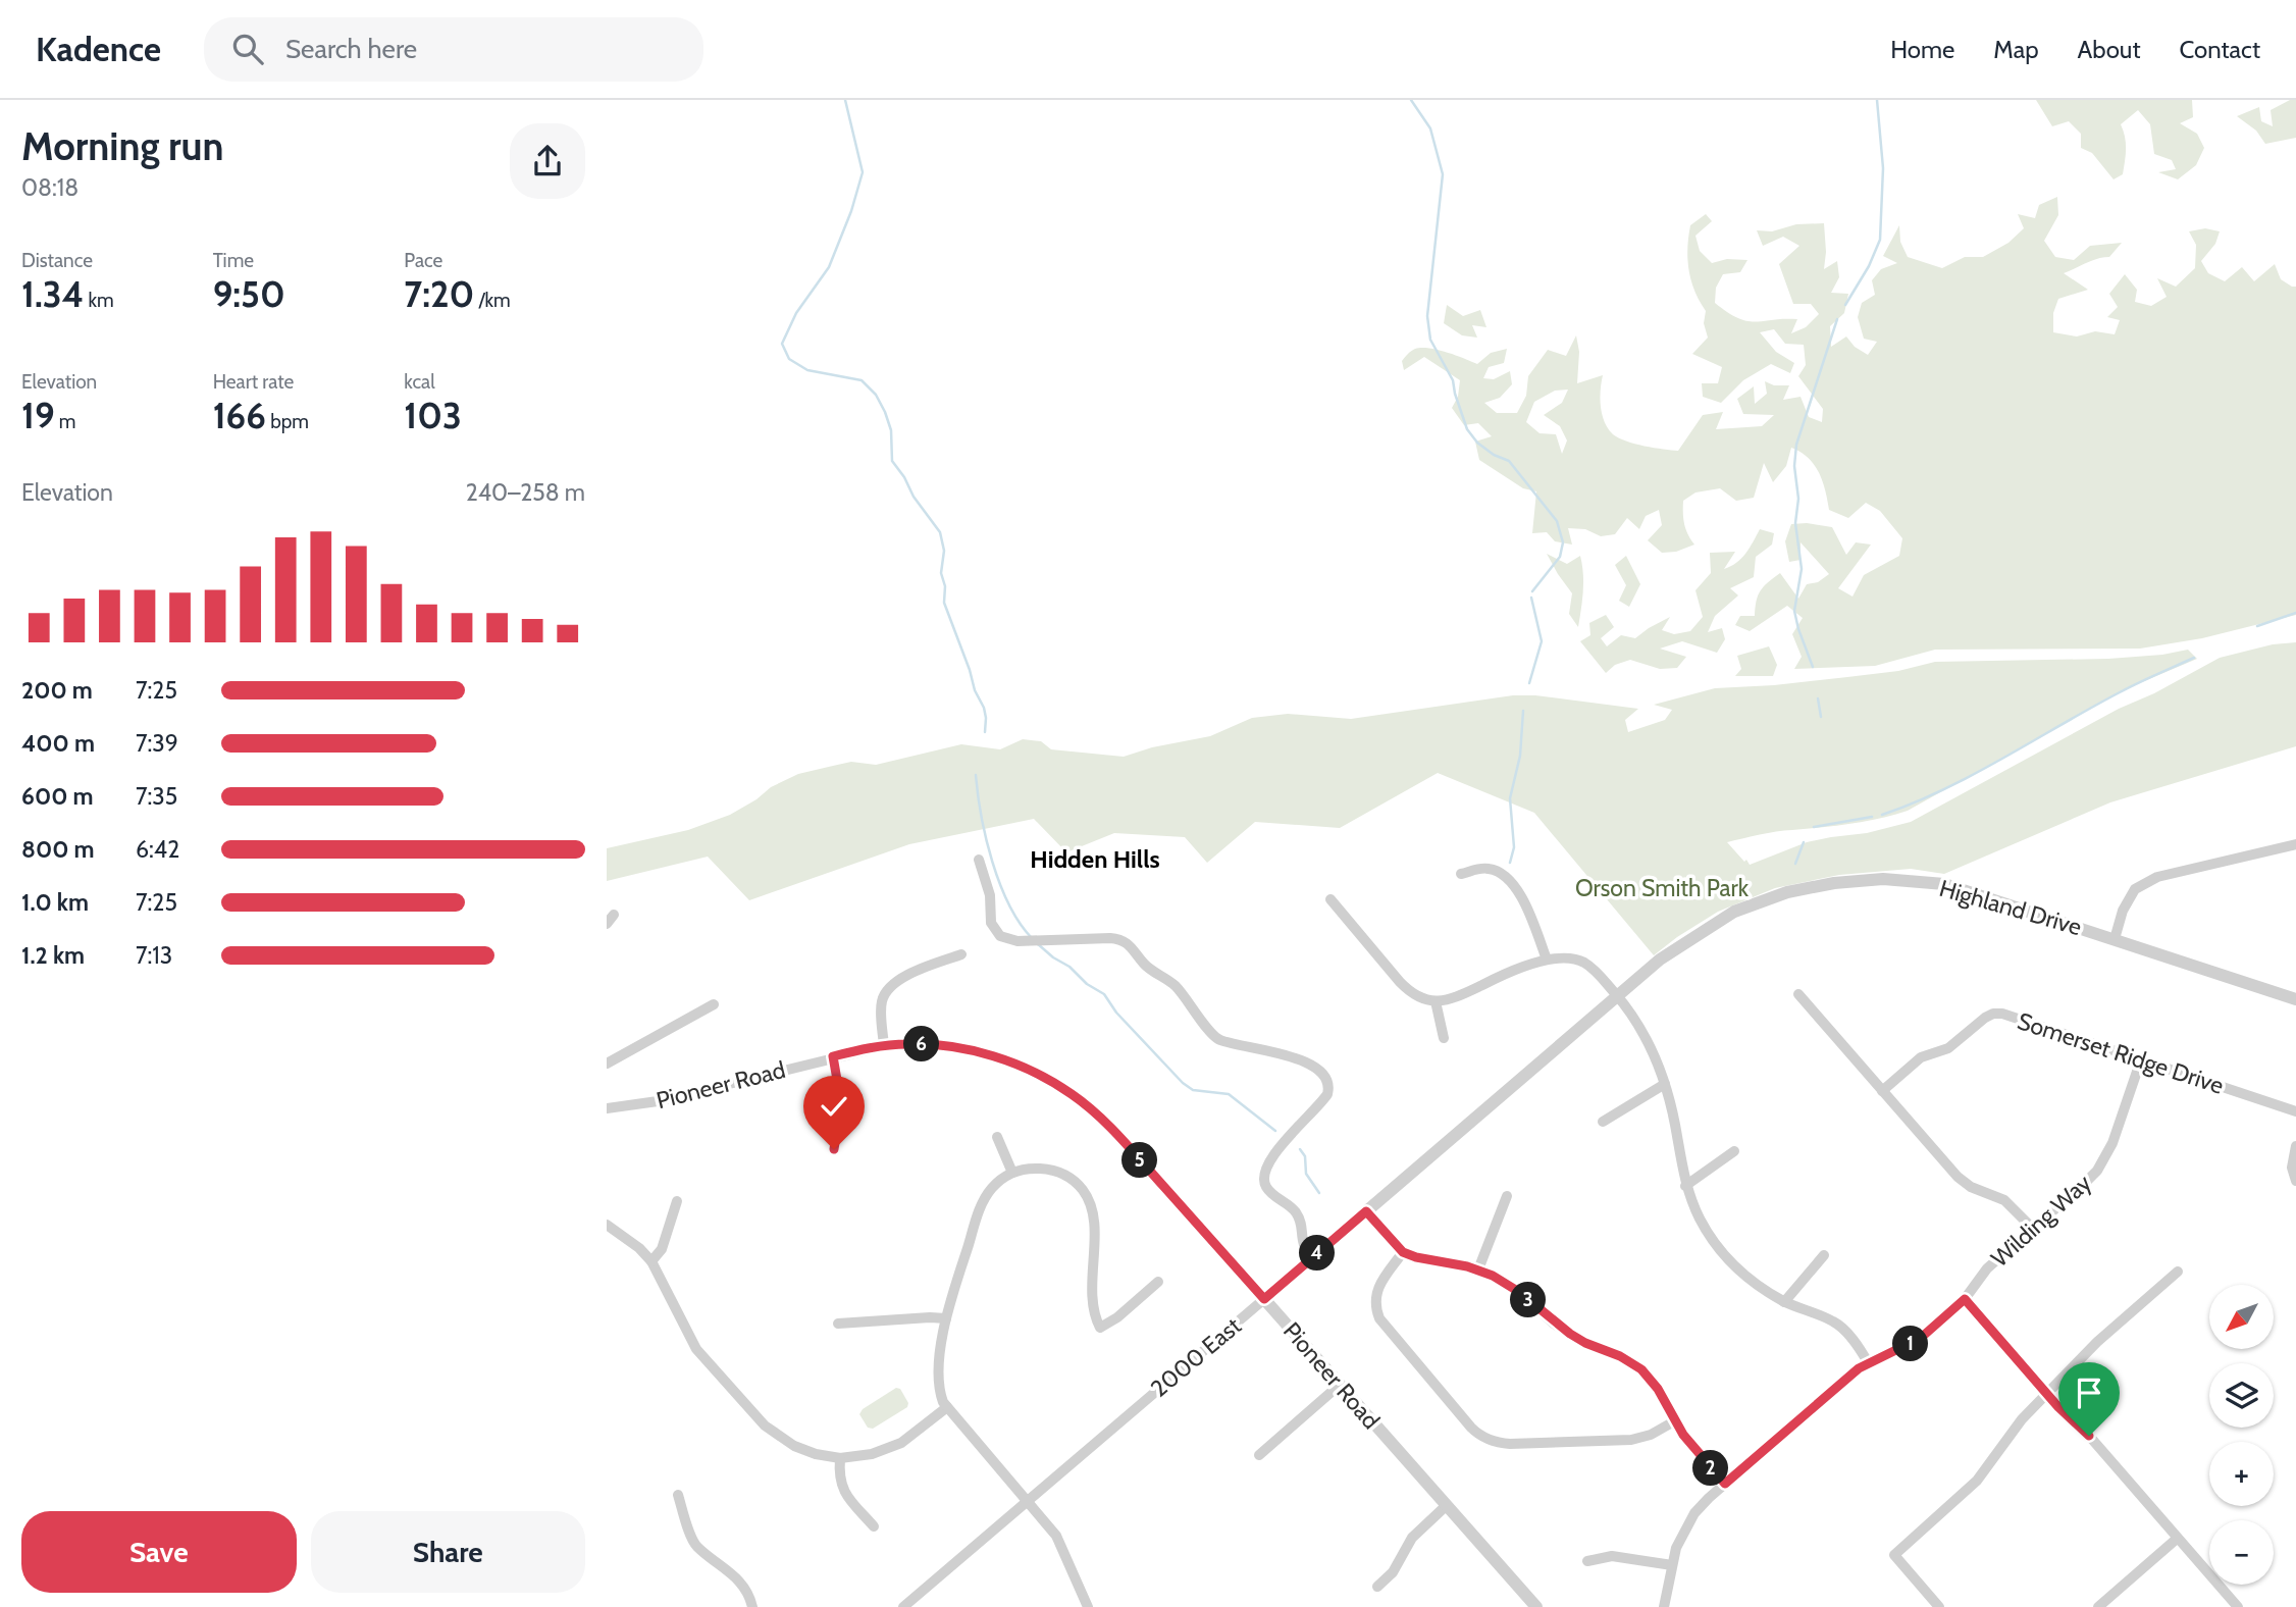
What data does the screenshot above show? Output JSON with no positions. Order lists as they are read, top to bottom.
{
  "streets": {
    "street": [
      "Highland Drive",
      "Somerset Ridge Drive",
      "Pioneer Road",
      "Wilding Way",
      "2000 East"
    ]
  },
  "crossings": [
    ["Highland Drive", "2000 East"],
    ["Somerset Ridge Drive", "Wilding Way"],
    ["Pioneer Road", "2000 East"]
  ],
  "districts": ["Hidden Hills"],
  "parks": ["Orson Smith Park"],
  "north": "bottom left",
  "page": {
    "header": "Kadence",
    "search": "Search here",
    "nav": [
      "Home",
      "Map",
      "About",
      "Contact"
    ],
    "heading": ["Morning run", "08:18"],
    "stats": [
      ["Distance", "1.34 km"],
      ["Time", "9:50"],
      ["Pace", "7:20 /km"],
      ["Elevation", "19 m"],
      ["Heart rate", "166 bpm"],
      ["kcal", "103"]
    ],
    "chart": ["Elevation", "240–258 m"],
    "list": [
      {
        "name": "200 m",
        "note": "7:25"
      },
      {
        "name": "400 m",
        "note": "7:39"
      },
      {
        "name": "600 m",
        "note": "7:35"
      },
      {
        "name": "800 m",
        "note": "6:42"
      },
      {
        "name": "1.0 km",
        "note": "7:25"
      },
      {
        "name": "1.2 km",
        "note": "7:13"
      }
    ],
    "pins": [
      "6",
      "5",
      "4",
      "3",
      "1",
      "2"
    ],
    "map_buttons": ["+", "−"],
    "buttons": ["Save", "Share"]
  }
}
